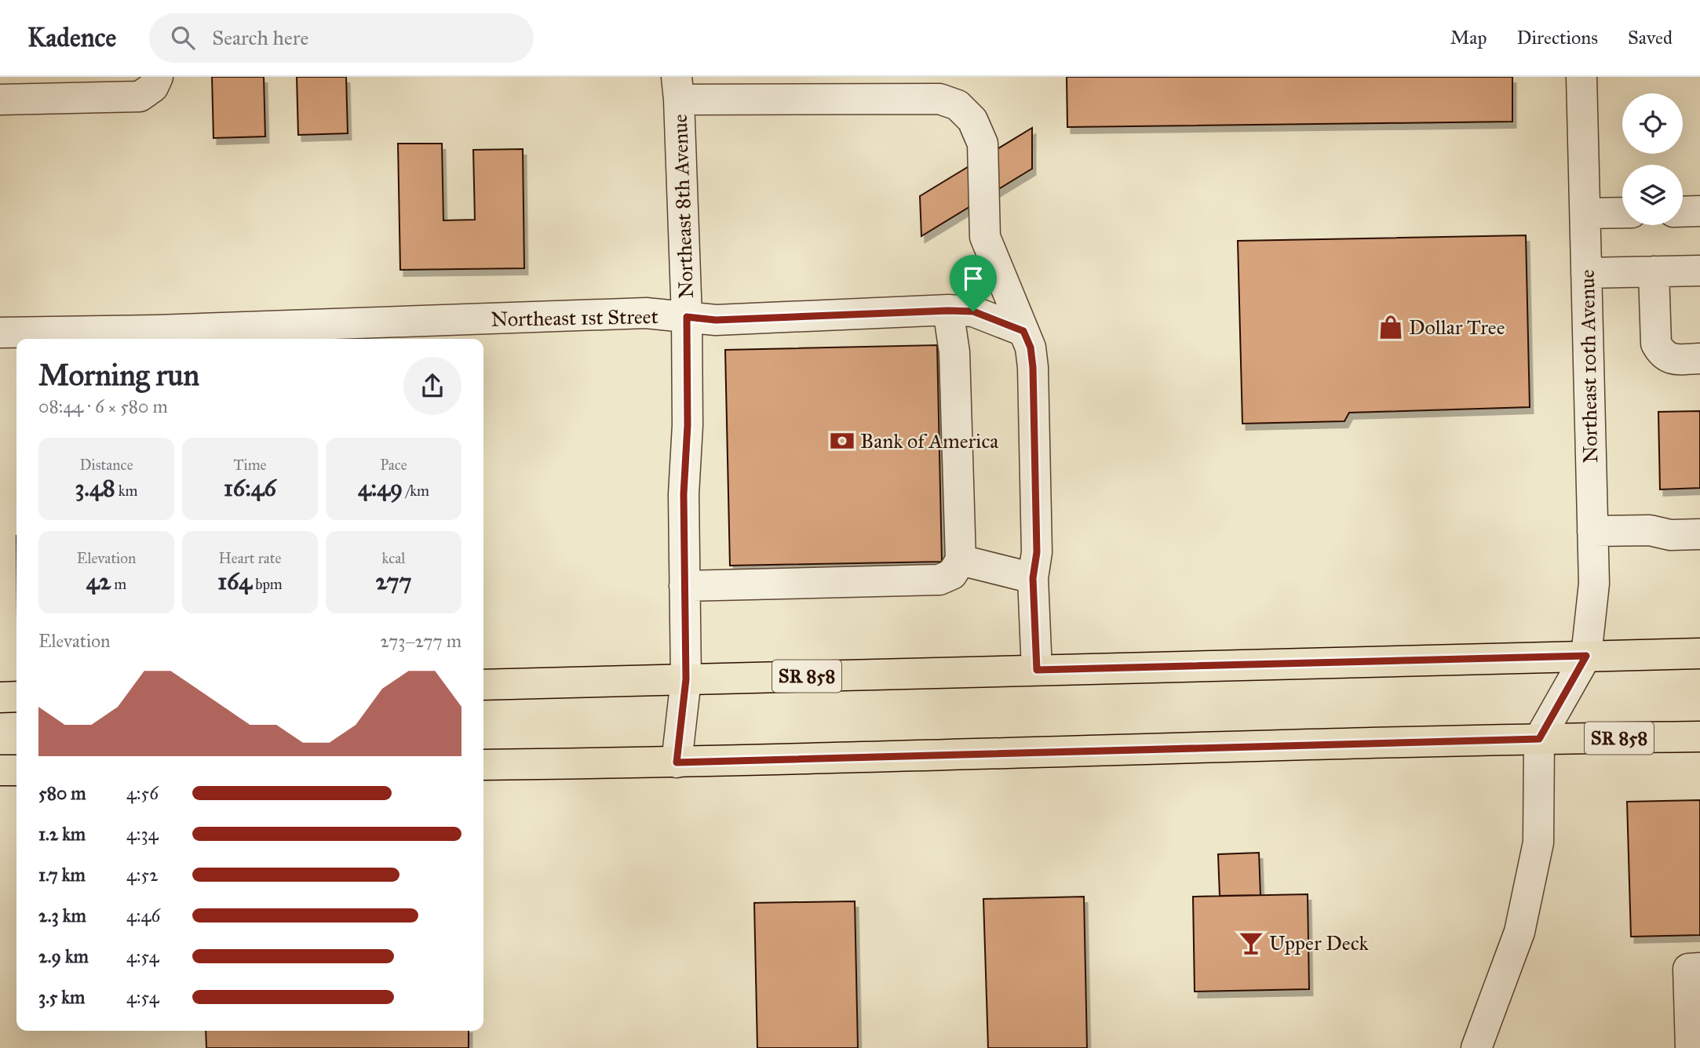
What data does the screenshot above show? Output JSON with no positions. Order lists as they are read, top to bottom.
{
  "streets": {
    "main road": ["SR 858"],
    "street": ["Northeast 8th Avenue", "Northeast 1st Street", "Northeast 10th Avenue"]
  },
  "crossings": [
    ["Northeast 8th Avenue", "Northeast 1st Street"],
    ["Northeast 8th Avenue", "SR 858"],
    ["Northeast 10th Avenue", "SR 858"]
  ],
  "places": {
    "shop": ["Dollar Tree"],
    "bank": ["Bank of America"],
    "bar": ["Upper Deck"]
  },
  "page": {
    "header": "Kadence",
    "search": "Search here",
    "nav": ["Map", "Directions", "Saved"],
    "heading": ["Morning run", "08:44 · 6 × 580 m"],
    "stats": [
      ["Distance", "3.48 km"],
      ["Time", "16:46"],
      ["Pace", "4:49 /km"],
      ["Elevation", "42 m"],
      ["Heart rate", "164 bpm"],
      ["kcal", "277"]
    ],
    "chart": ["Elevation", "273–277 m"],
    "list": [
      {
        "name": "580 m",
        "note": "4:56"
      },
      {
        "name": "1.2 km",
        "note": "4:34"
      },
      {
        "name": "1.7 km",
        "note": "4:52"
      },
      {
        "name": "2.3 km",
        "note": "4:46"
      },
      {
        "name": "2.9 km",
        "note": "4:54"
      },
      {
        "name": "3.5 km",
        "note": "4:54"
      }
    ]
  }
}
